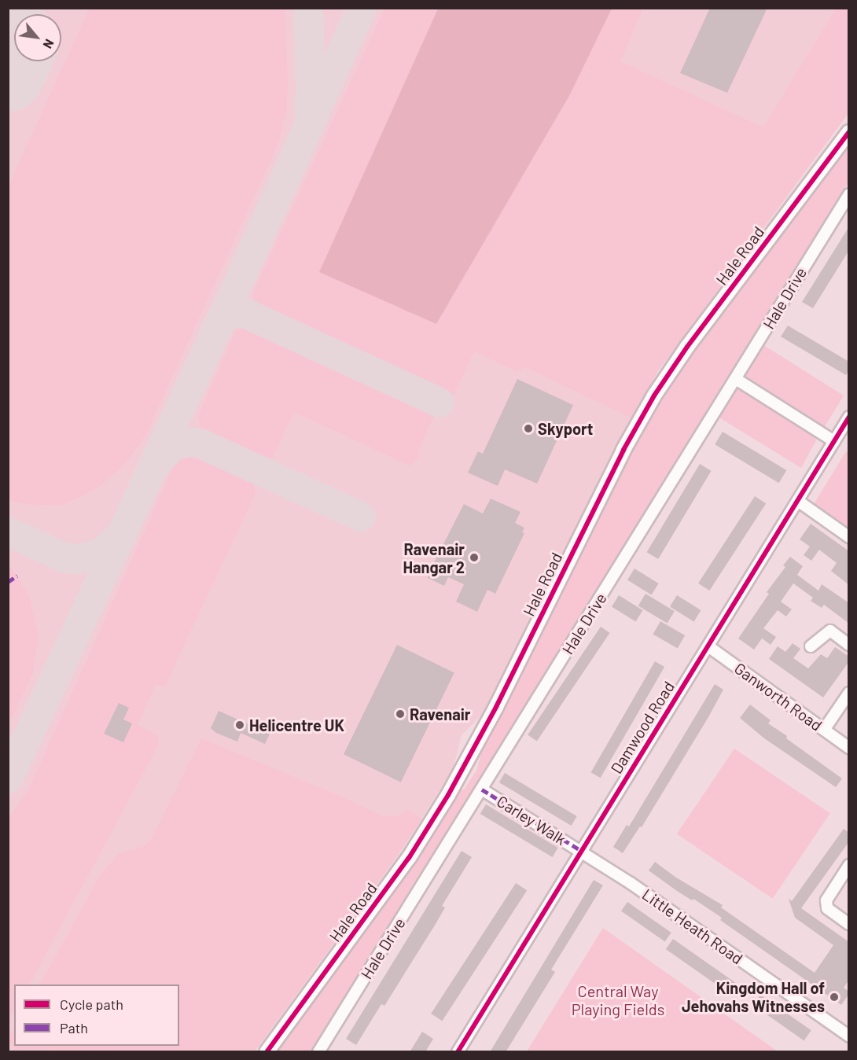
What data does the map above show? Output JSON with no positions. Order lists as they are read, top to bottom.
{
  "streets": {
    "street": [
      "Hale Road",
      "Hale Drive",
      "Ganworth Road",
      "Damwood Road",
      "Carley Walk",
      "Little Heath Road"
    ]
  },
  "crossings": [
    ["Hale Drive", "Carley Walk"],
    ["Ganworth Road", "Damwood Road"],
    ["Damwood Road", "Carley Walk"],
    ["Damwood Road", "Little Heath Road"],
    ["Carley Walk", "Little Heath Road"]
  ],
  "parks": ["Central Way Playing Fields"],
  "places": [
    "Skyport",
    "Ravenair Hangar 2",
    "Ravenair",
    "Helicentre UK",
    "Kingdom Hall of Jehovahs Witnesses"
  ],
  "legend": ["Cycle path", "Path"],
  "north": "bottom right"
}
